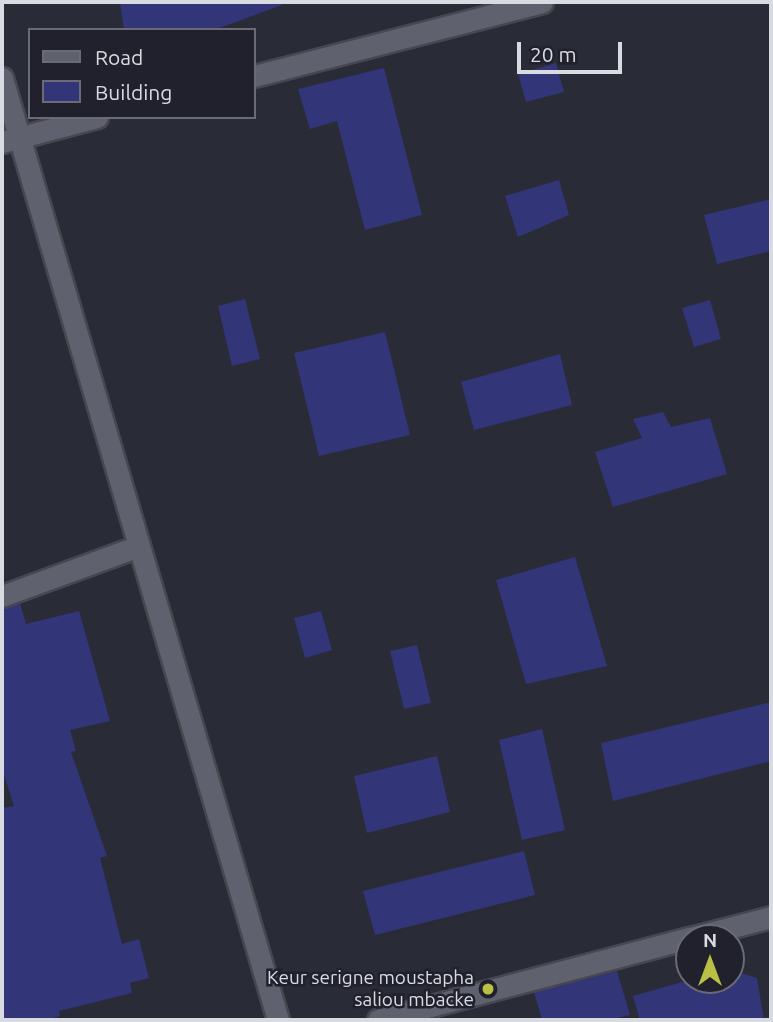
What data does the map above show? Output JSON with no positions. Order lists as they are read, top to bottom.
{
  "places": ["Keur serigne moustapha saliou mbacke"],
  "legend": ["Road", "Building"],
  "scale_bar": "20 m",
  "north": "top"
}
